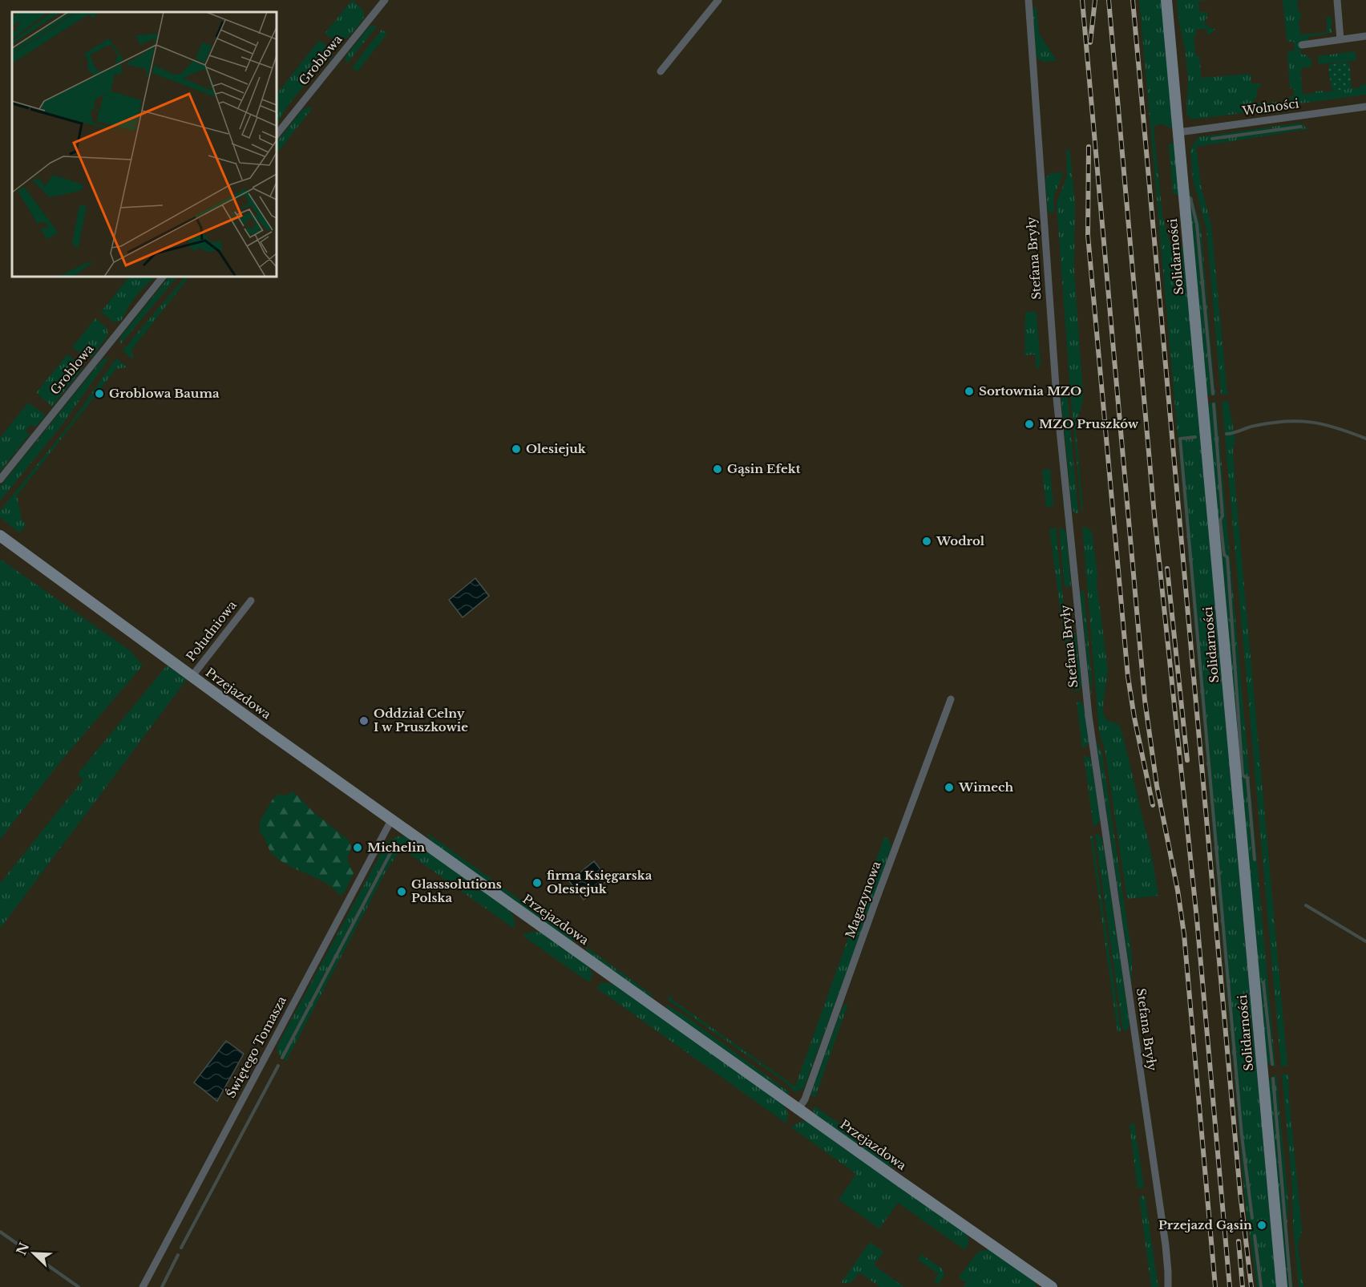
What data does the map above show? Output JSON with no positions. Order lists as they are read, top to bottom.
{
  "streets": {
    "street": [
      "Groblowa",
      "Wolności",
      "Solidarności",
      "Stefana Bryły",
      "Południowa",
      "Przejazdowa",
      "Magazynowa",
      "Świętego Tomasza"
    ]
  },
  "crossings": [
    ["Wolności", "Solidarności"],
    ["Południowa", "Przejazdowa"],
    ["Przejazdowa", "Magazynowa"],
    ["Przejazdowa", "Świętego Tomasza"]
  ],
  "places": [
    "Sortownia MZO",
    "Groblowa Bauma",
    "MZO Pruszków",
    "Olesiejuk",
    "Gąsin Efekt",
    "Wodrol",
    "Oddział Celny I w Pruszkowie",
    "Wimech",
    "Michelin",
    "firma Księgarska Olesiejuk",
    "Glasssolutions Polska",
    "Przejazd Gąsin"
  ],
  "north": "top left"
}
